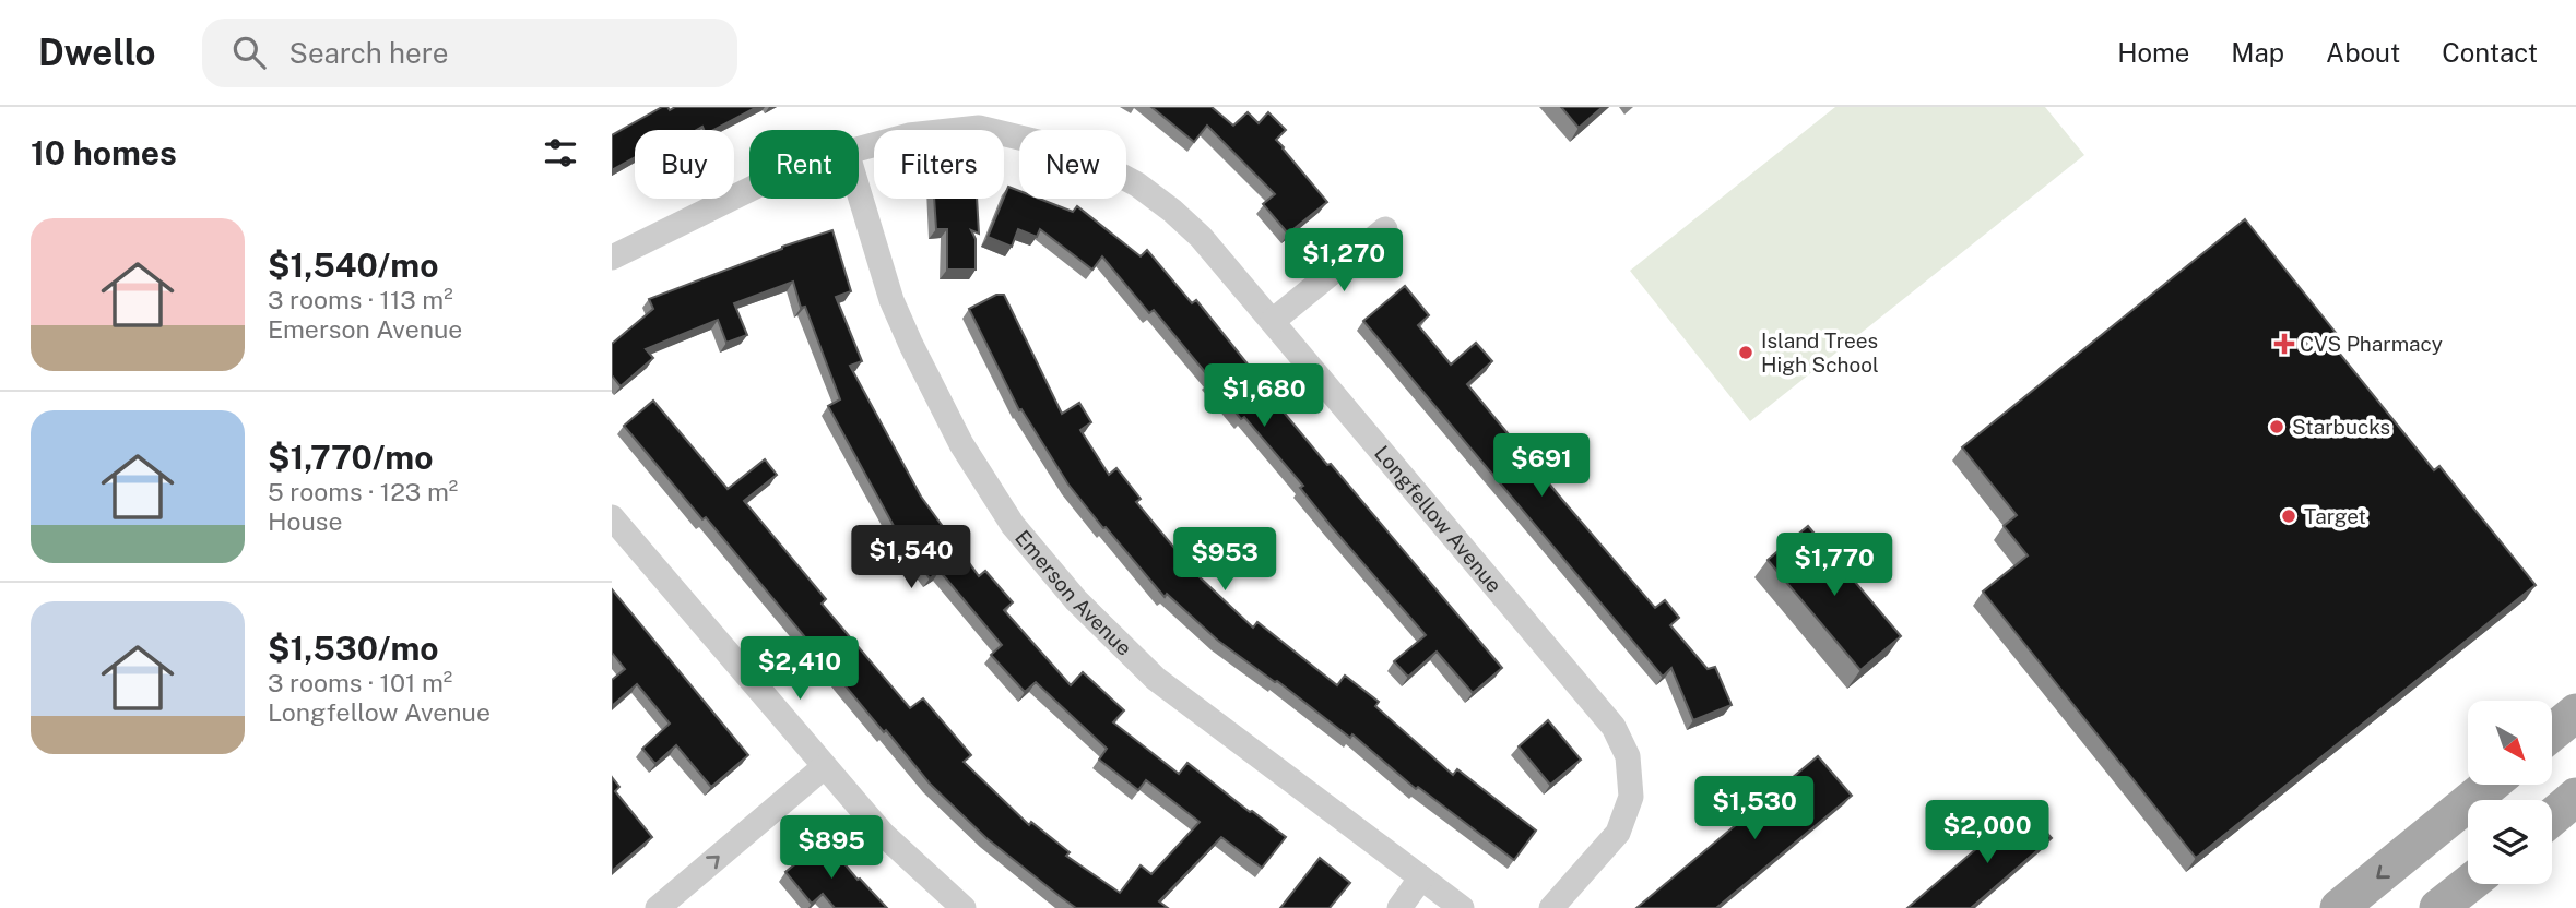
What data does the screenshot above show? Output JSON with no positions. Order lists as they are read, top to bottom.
{
  "streets": {
    "street": ["Longfellow Avenue", "Emerson Avenue"]
  },
  "places": {
    "health": ["CVS Pharmacy"],
    "other": ["Island Trees High School", "Starbucks", "Target"]
  },
  "north": "bottom right",
  "page": {
    "header": "Dwello",
    "search": "Search here",
    "nav": [
      "Home",
      "Map",
      "About",
      "Contact"
    ],
    "heading": "10 homes",
    "chip": [
      "Buy",
      "Rent",
      "Filters",
      "New"
    ],
    "list": [
      {
        "name": "$1,540/mo",
        "note": "3 rooms · 113 m² · Emerson Avenue"
      },
      {
        "name": "$1,770/mo",
        "note": "5 rooms · 123 m² · House"
      },
      {
        "name": "$1,530/mo",
        "note": "3 rooms · 101 m² · Longfellow Avenue"
      }
    ],
    "price": [
      "$1,270",
      "$1,680",
      "$691",
      "$1,540",
      "$953",
      "$1,770",
      "$2,410",
      "$1,530",
      "$2,000",
      "$895"
    ]
  }
}
